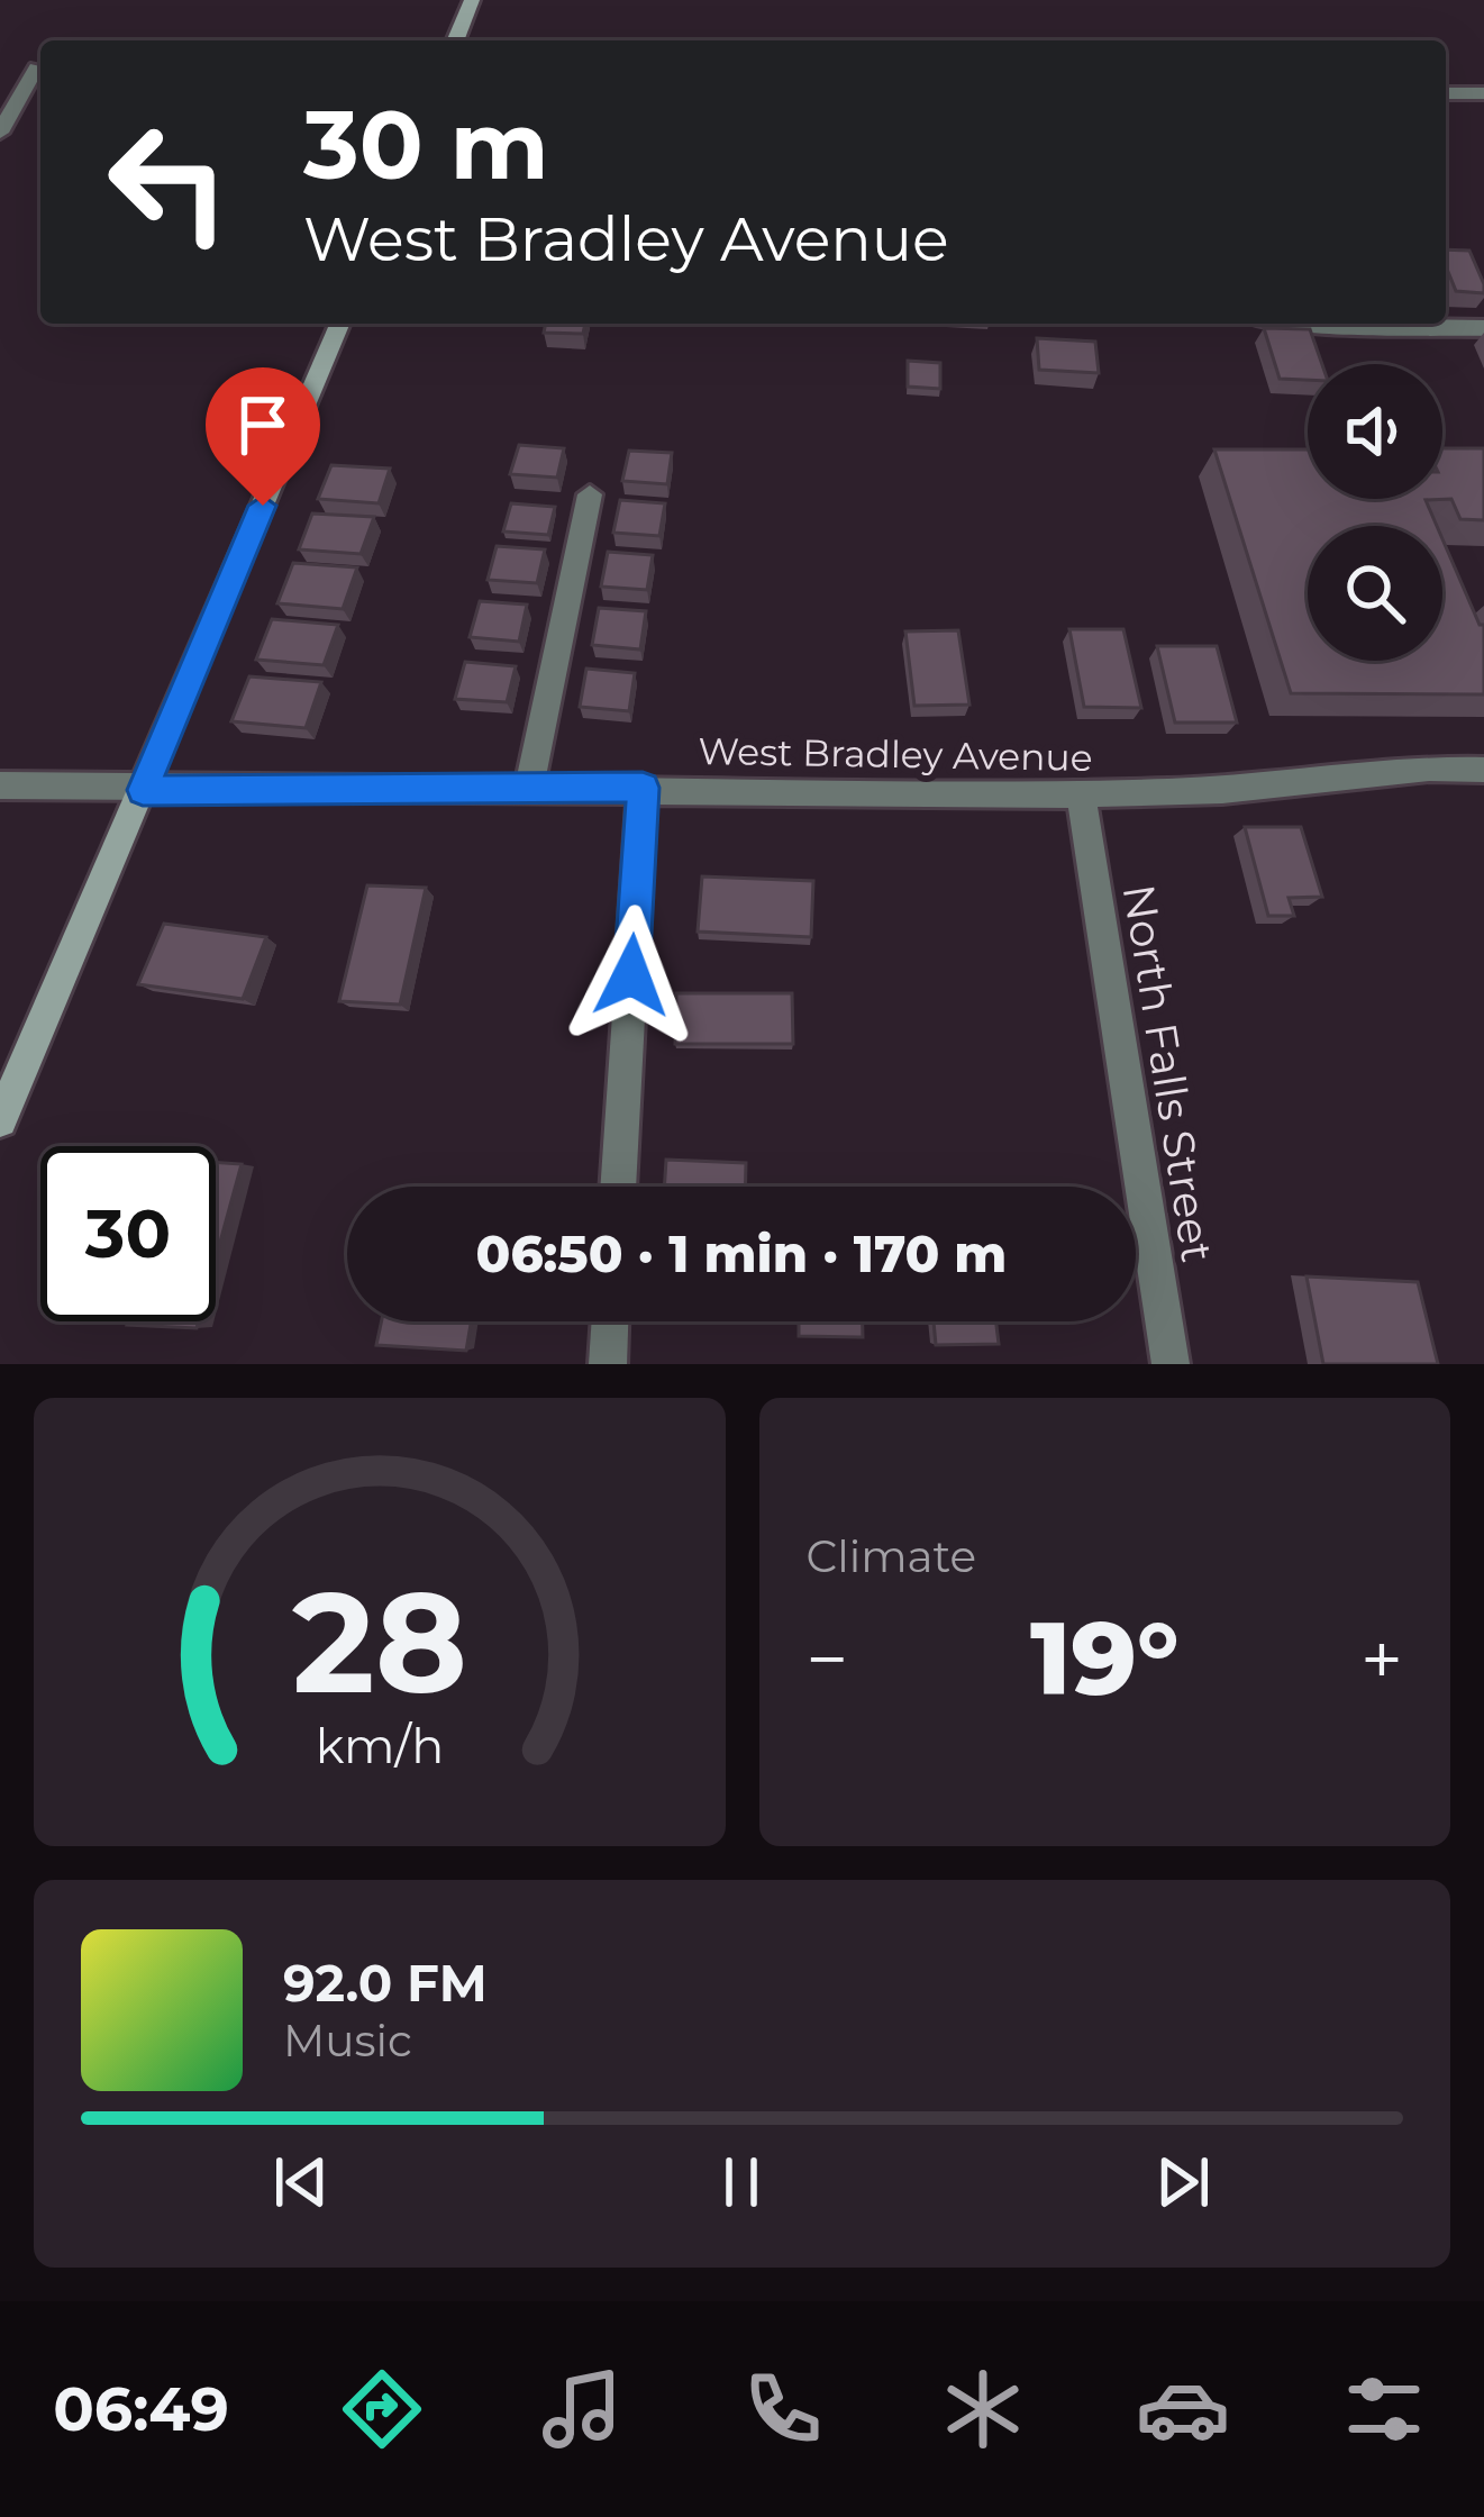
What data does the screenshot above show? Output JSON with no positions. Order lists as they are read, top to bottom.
{
  "streets": {
    "street": ["West Bradley Avenue", "North Falls Street"]
  },
  "crossings": [
    ["West Bradley Avenue", "North Falls Street"]
  ],
  "page": {
    "turn": ["30 m", "West Bradley Avenue"],
    "limit": "30",
    "trip": "06:50 · 1 min · 170 m",
    "tile": "Climate",
    "heat": ["−", "19°", "+"],
    "song": ["92.0 FM", "Music"],
    "tabs": "06:49",
    "gauge": ["28", "km/h"]
  }
}
